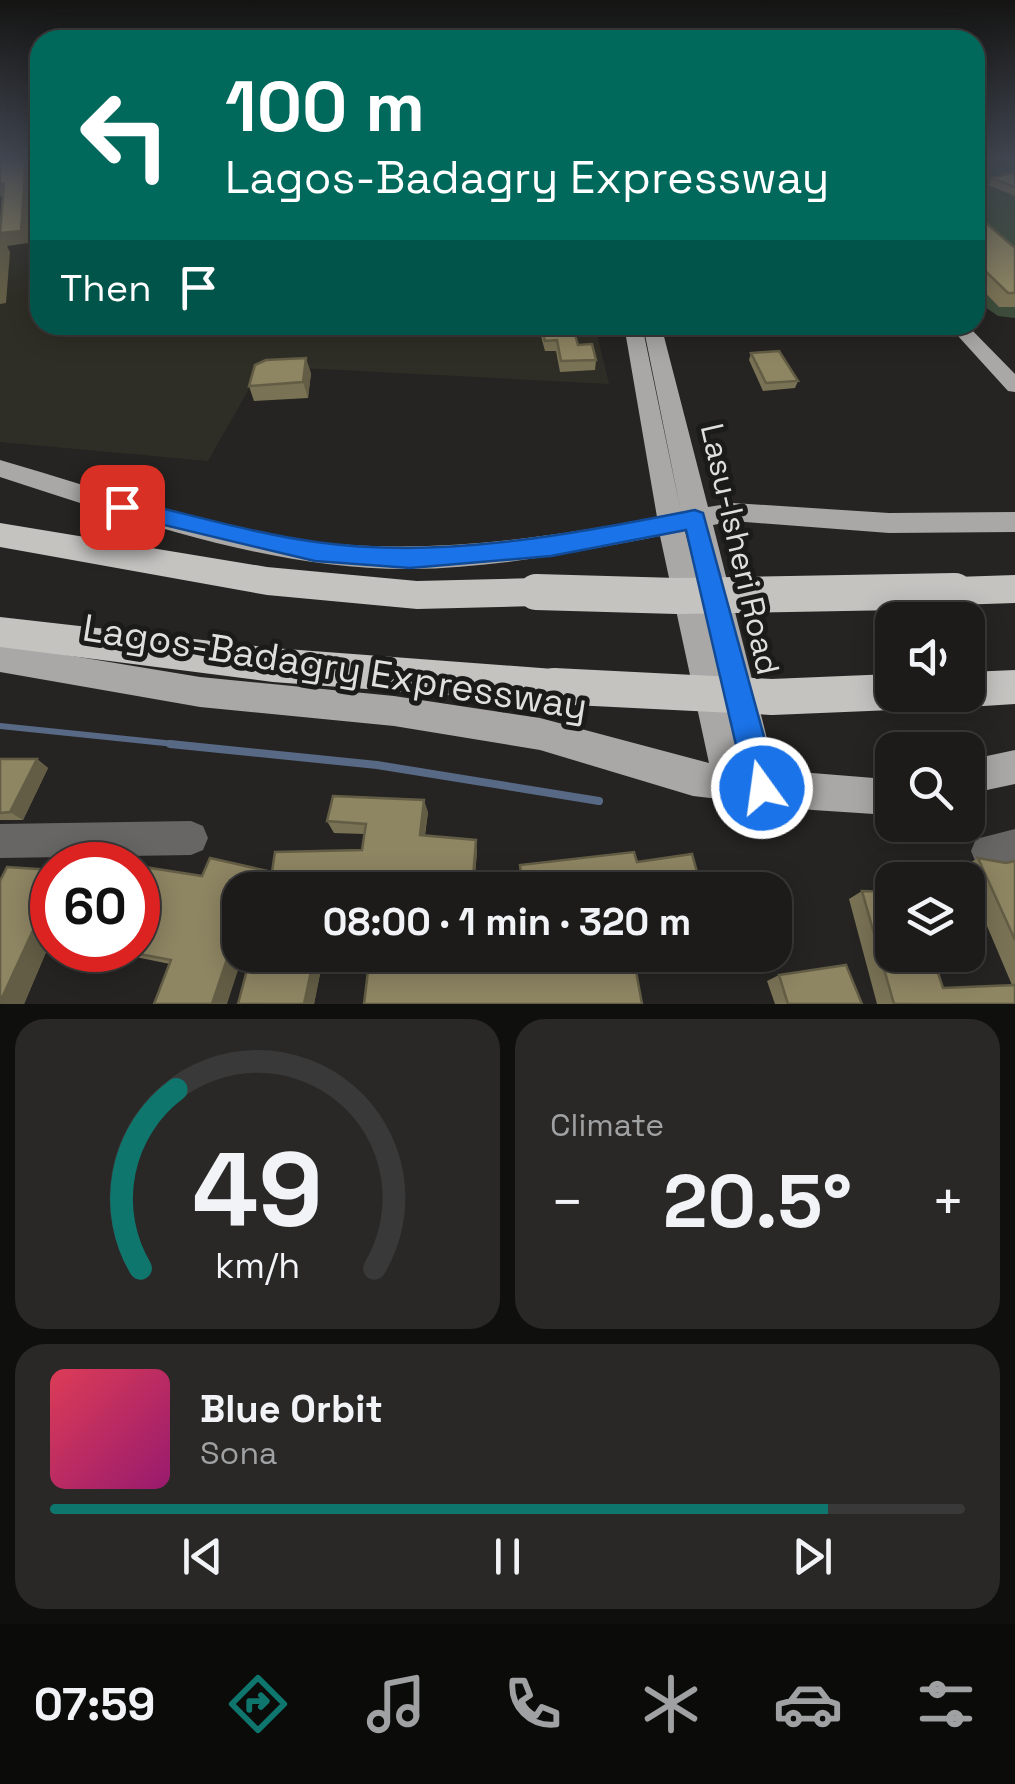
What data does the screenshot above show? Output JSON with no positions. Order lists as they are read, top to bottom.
{
  "streets": {
    "highway": ["Lagos-Badagry Expressway"],
    "main road": ["Lasu-Isheri Road"]
  },
  "crossings": [
    ["Lasu-Isheri Road", "Lagos-Badagry Expressway"]
  ],
  "page": {
    "turn": ["100 m", "Lagos-Badagry Expressway"],
    "then": "Then",
    "limit": "60",
    "trip": "08:00 · 1 min · 320 m",
    "tile": "Climate",
    "heat": ["−", "20.5°", "+"],
    "song": ["Blue Orbit", "Sona"],
    "tabs": "07:59",
    "gauge": ["49", "km/h"]
  }
}
